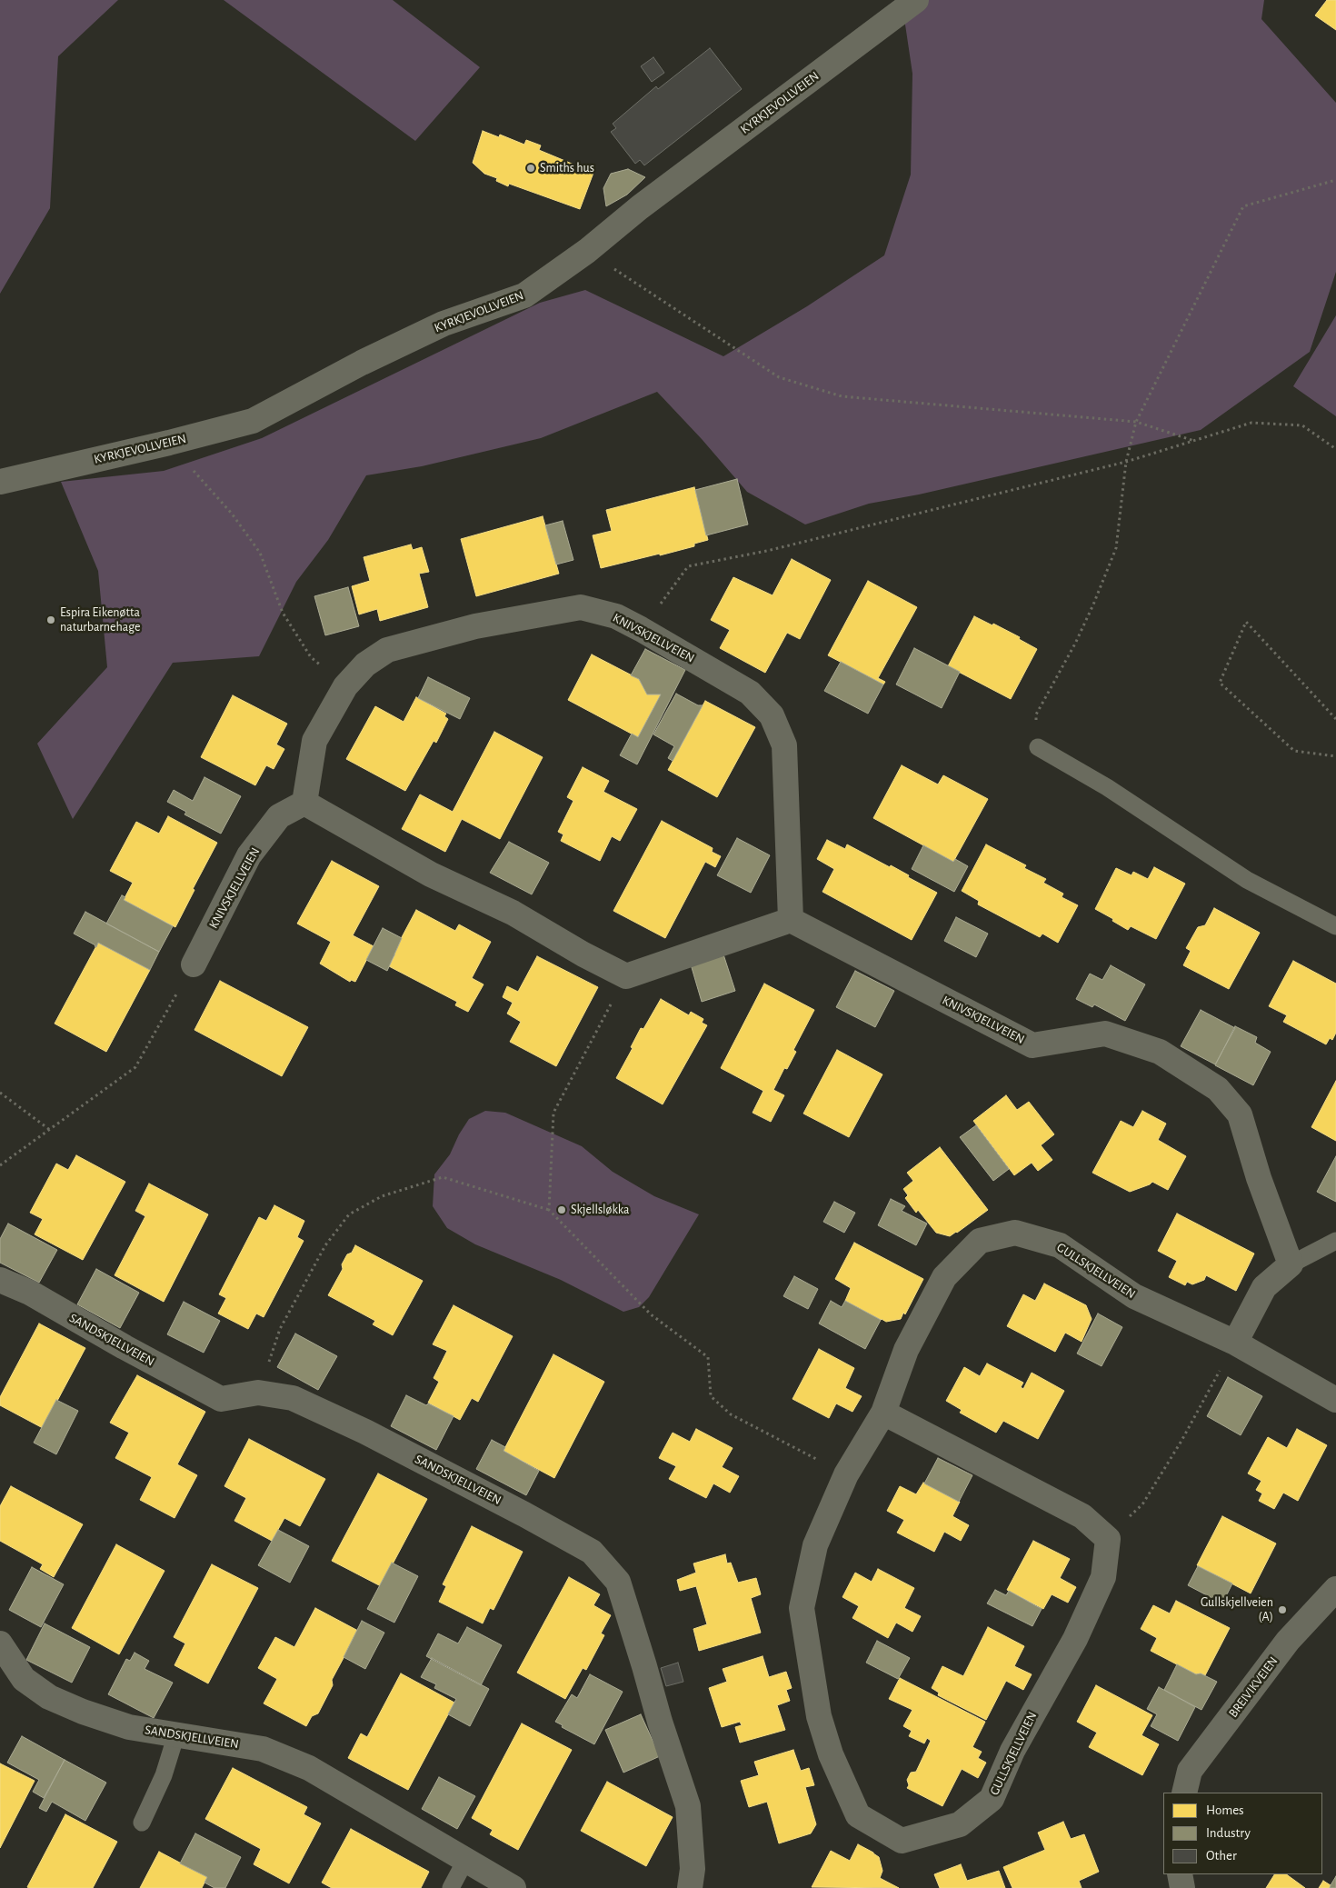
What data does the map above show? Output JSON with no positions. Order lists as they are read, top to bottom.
{
  "streets": {
    "street": [
      "KYRKJEVOLLVEIEN",
      "KNIVSKJELLVEIEN",
      "GULLSKJELLVEIEN",
      "SANDSKJELLVEIEN",
      "BREIVIKVEIEN"
    ]
  },
  "places": [
    "Smiths hus",
    "Espira Eikenøtta naturbarnehage",
    "Skjellsløkka",
    "Gullskjellveien (A)"
  ],
  "legend": ["Homes", "Industry", "Other"]
}
